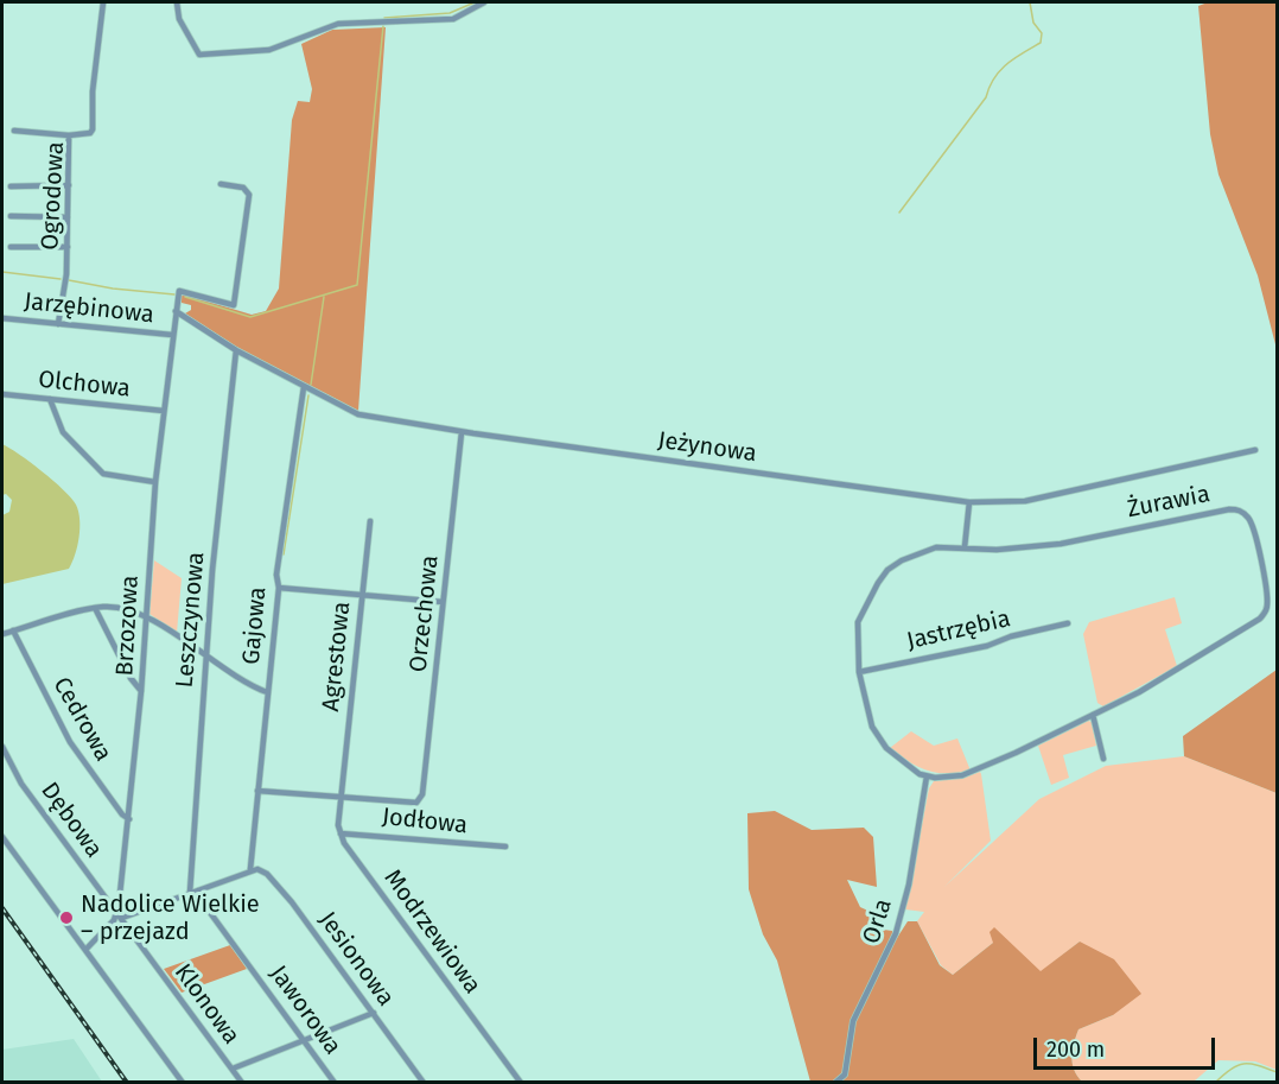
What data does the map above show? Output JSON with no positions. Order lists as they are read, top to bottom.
{
  "streets": {
    "street": [
      "Ogrodowa",
      "Jarzębinowa",
      "Olchowa",
      "Jeżynowa",
      "Żurawia",
      "Orzechowa",
      "Leszczynowa",
      "Brzozowa",
      "Gajowa",
      "Jastrzębia",
      "Agrestowa",
      "Cedrowa",
      "Dębowa",
      "Jodłowa",
      "Orla",
      "Modrzewiowa",
      "Jesionowa",
      "Klonowa",
      "Jaworowa"
    ]
  },
  "crossings": [
    ["Ogrodowa", "Jarzębinowa"],
    ["Jarzębinowa", "Brzozowa"],
    ["Olchowa", "Brzozowa"],
    ["Jeżynowa", "Orzechowa"],
    ["Jeżynowa", "Leszczynowa"],
    ["Jeżynowa", "Brzozowa"],
    ["Jeżynowa", "Gajowa"],
    ["Żurawia", "Jastrzębia"],
    ["Żurawia", "Orla"],
    ["Orzechowa", "Agrestowa"],
    ["Brzozowa", "Cedrowa"],
    ["Brzozowa", "Dębowa"],
    ["Brzozowa", "Klonowa"],
    ["Gajowa", "Jesionowa"],
    ["Dębowa", "Klonowa"],
    ["Jodłowa", "Modrzewiowa"]
  ],
  "places": ["Nadolice Wielkie – przejazd"],
  "scale_bar": "200 m"
}
